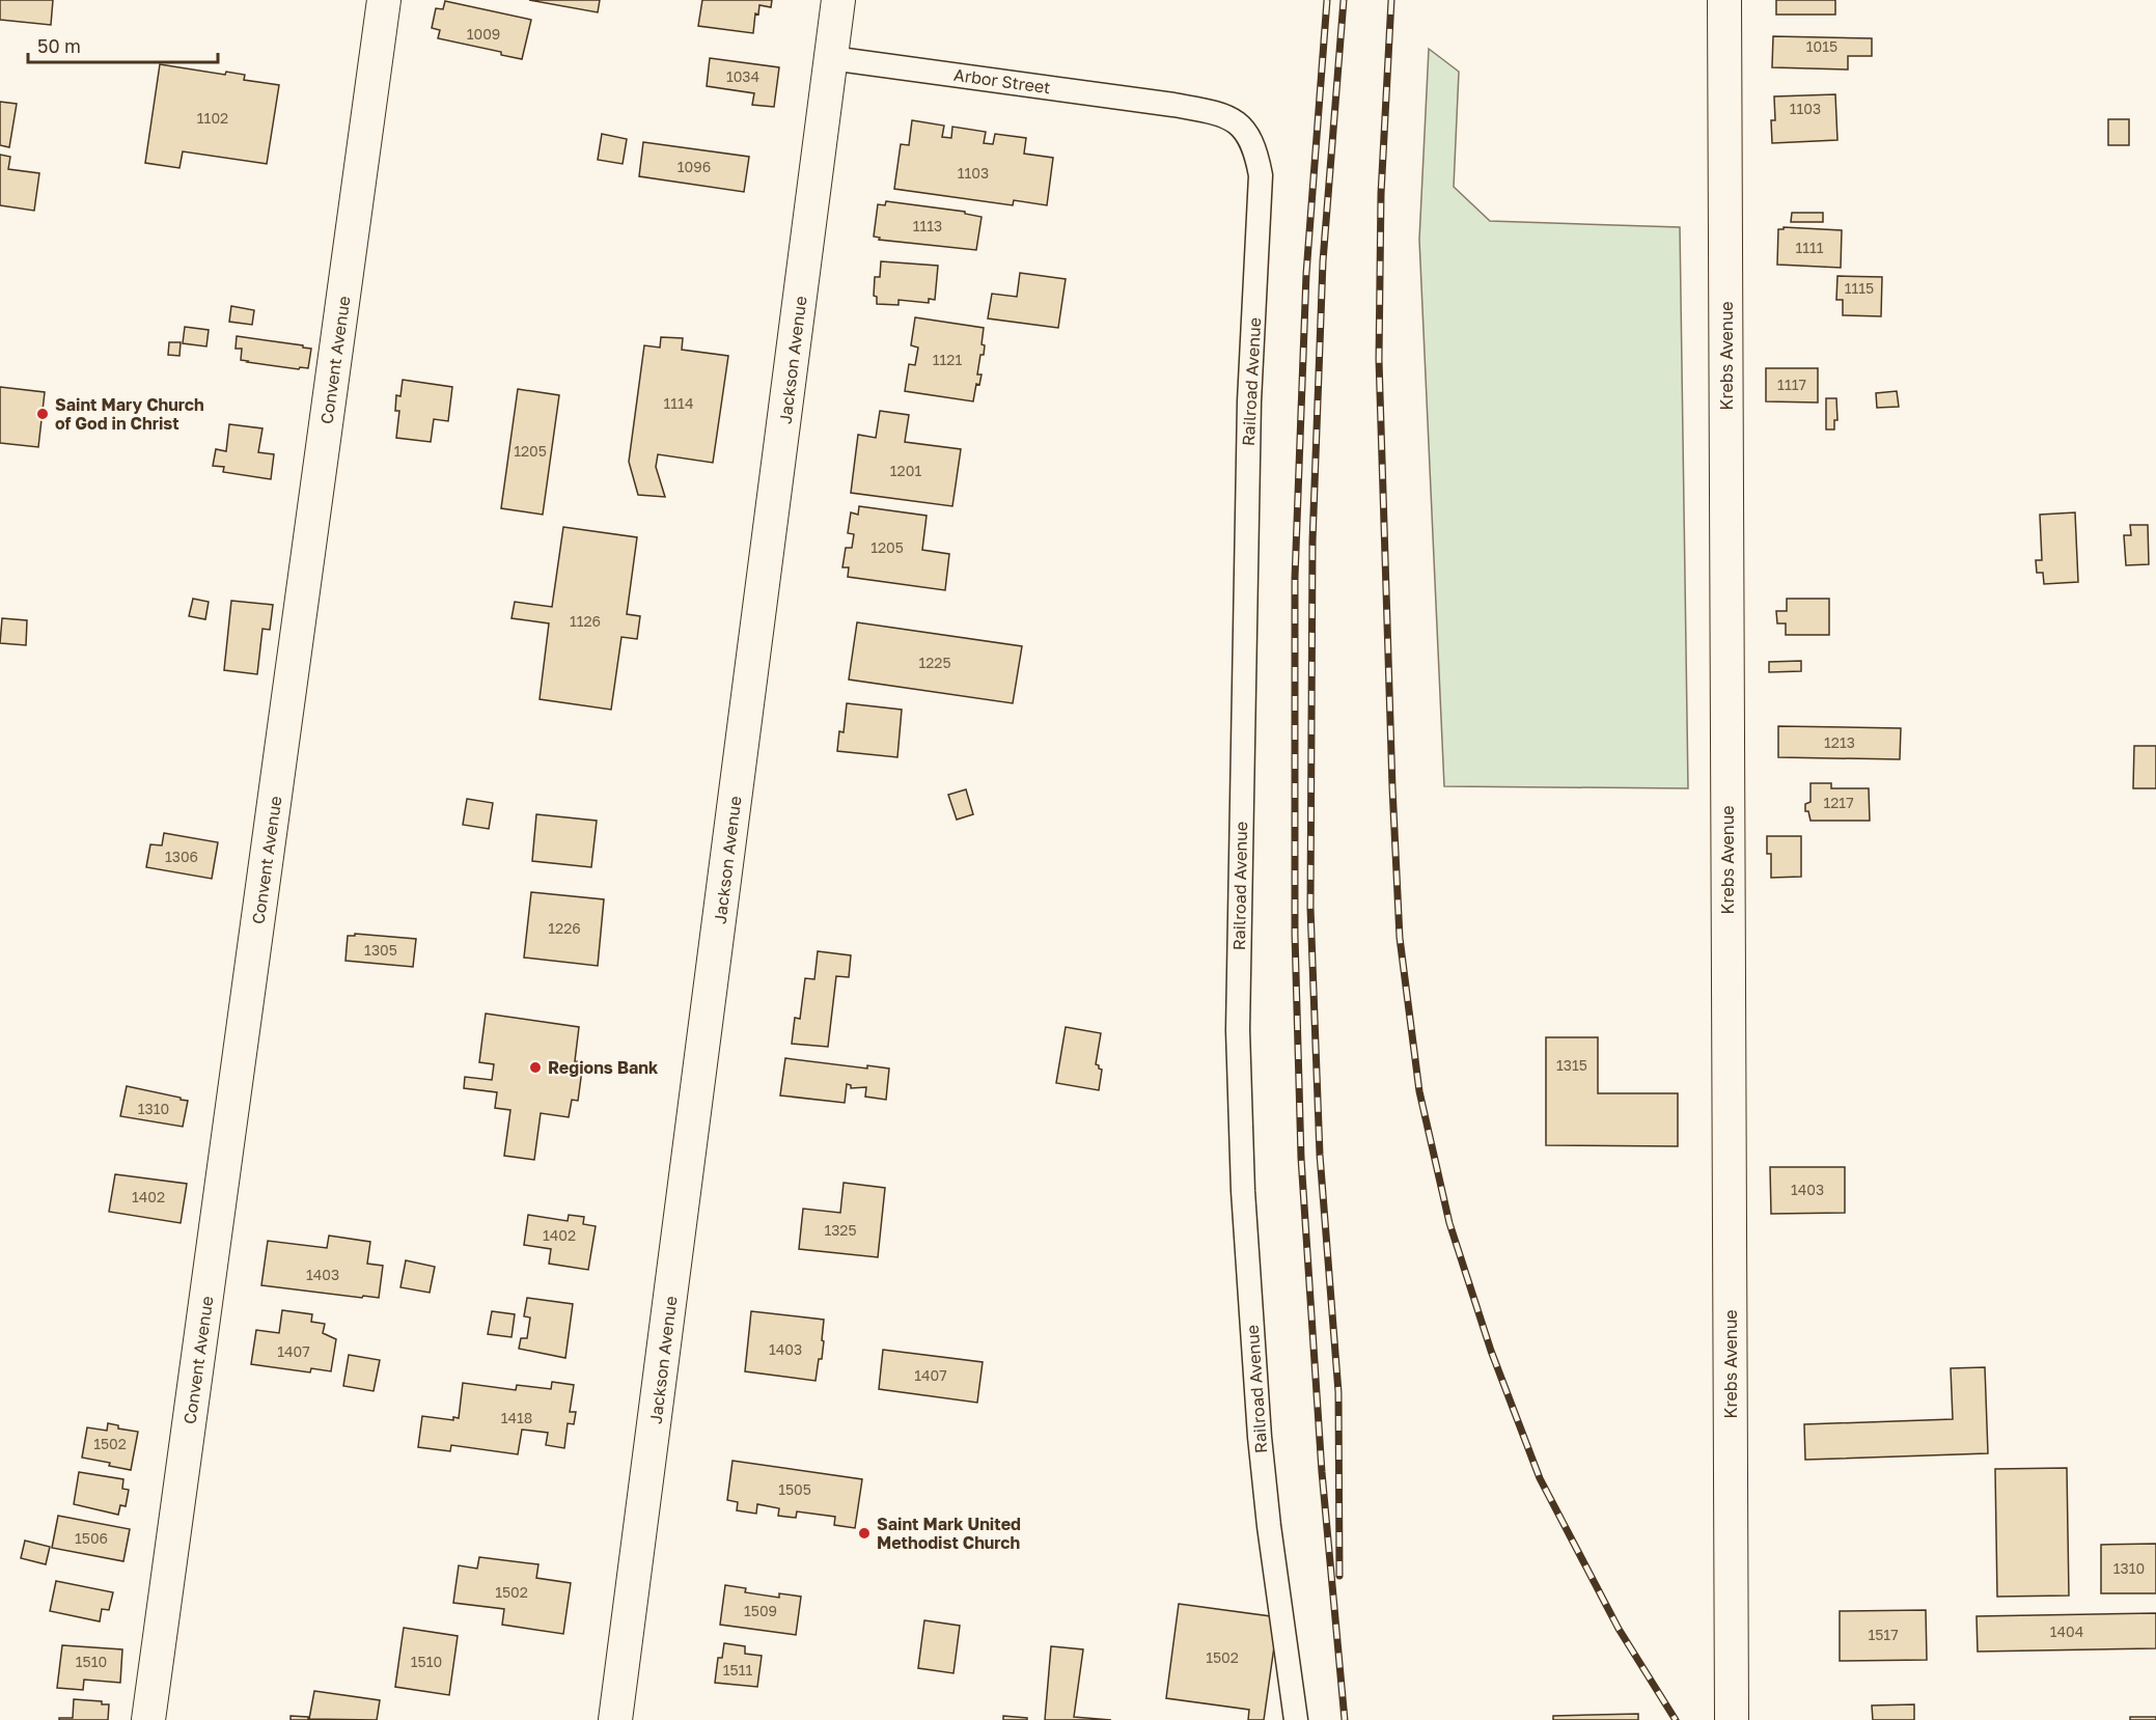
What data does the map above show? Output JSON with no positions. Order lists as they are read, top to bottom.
{
  "streets": {
    "street": [
      "Arbor Street",
      "Krebs Avenue",
      "Convent Avenue",
      "Jackson Avenue",
      "Railroad Avenue"
    ]
  },
  "crossings": [
    ["Arbor Street", "Jackson Avenue"],
    ["Arbor Street", "Railroad Avenue"]
  ],
  "places": ["Saint Mary Church of God in Christ", "Regions Bank", "Saint Mark United Methodist Church"],
  "house_numbers": [
    "1009",
    "1015",
    "1034",
    "1103",
    "1102",
    "1096",
    "1103",
    "1113",
    "1111",
    "1115",
    "1121",
    "1117",
    "1114",
    "1205",
    "1201",
    "1205",
    "1126",
    "1225",
    "1213",
    "1217",
    "1306",
    "1226",
    "1305",
    "1315",
    "1310",
    "1403",
    "1402",
    "1325",
    "1402",
    "1403",
    "1403",
    "1407",
    "1407",
    "1418",
    "1502",
    "1505",
    "1506",
    "1310",
    "1502",
    "1509",
    "1404",
    "1517",
    "1502",
    "1510",
    "1510",
    "1511"
  ],
  "scale_bar": "50 m"
}
